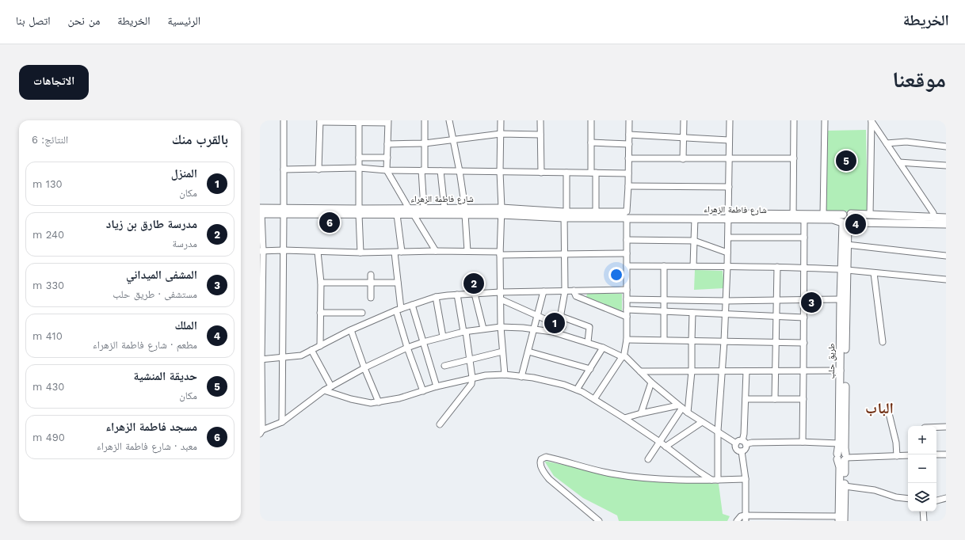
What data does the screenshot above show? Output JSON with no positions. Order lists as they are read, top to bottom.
{
  "streets": {
    "main road": ["شارع فاطمة الزهراء", "طريق حلب"]
  },
  "districts": ["الباب"],
  "page": {
    "header": "الخريطة",
    "nav": [
      "الرئيسية",
      "الخريطة",
      "من نحن",
      "اتصل بنا"
    ],
    "title": "موقعنا",
    "buttons": "الاتجاهات",
    "heading": ["بالقرب منك", "النتائج: 6"],
    "pins": [
      "5",
      "6",
      "4",
      "2",
      "3",
      "1"
    ],
    "list": [
      {
        "mark": "1",
        "name": "المنزل",
        "note": "مكان",
        "value": "130 m"
      },
      {
        "mark": "2",
        "name": "مدرسة طارق بن زياد",
        "note": "مدرسة",
        "value": "240 m"
      },
      {
        "mark": "3",
        "name": "المشفى الميداني",
        "note": "مستشفى · طريق حلب",
        "value": "330 m"
      },
      {
        "mark": "4",
        "name": "الملك",
        "note": "مطعم · شارع فاطمة الزهراء",
        "value": "410 m"
      },
      {
        "mark": "5",
        "name": "حديقة المنشية",
        "note": "مكان",
        "value": "430 m"
      },
      {
        "mark": "6",
        "name": "مسجد فاطمة الزهراء",
        "note": "معبد · شارع فاطمة الزهراء",
        "value": "490 m"
      }
    ],
    "map_buttons": ["+", "−"]
  }
}
